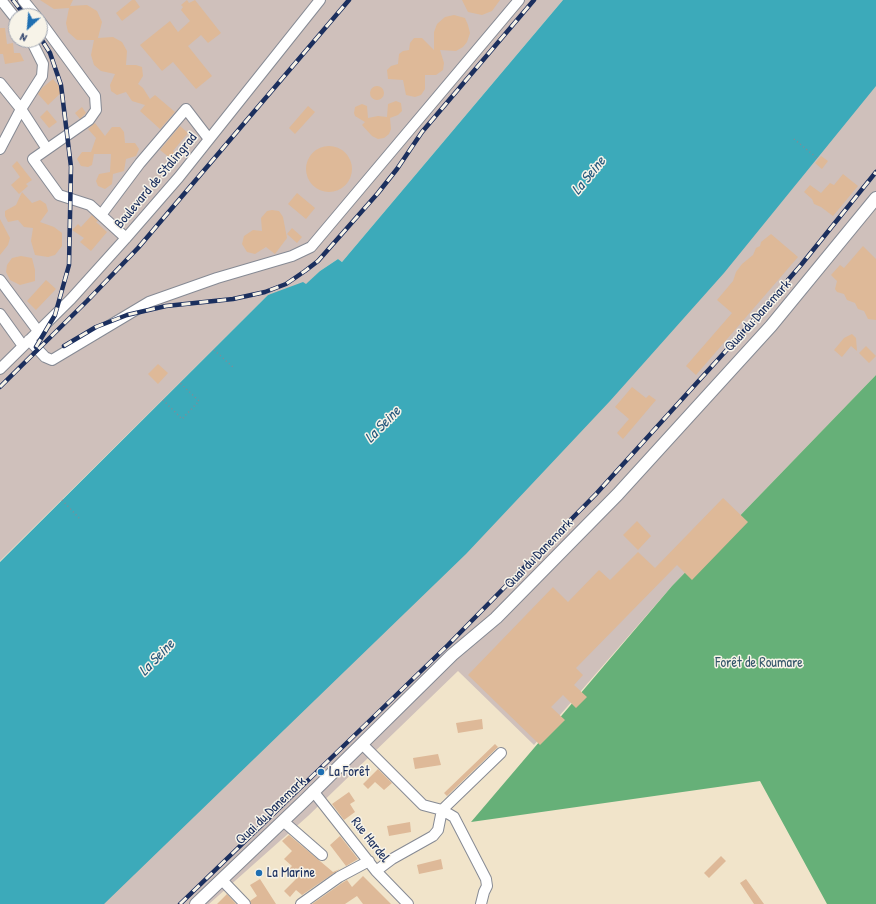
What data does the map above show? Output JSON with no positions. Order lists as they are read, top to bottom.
{
  "streets": {
    "main road": ["Quai du Danemark"],
    "street": ["Boulevard de Stalingrad", "Rue Hardel"]
  },
  "crossings": [
    ["Quai du Danemark", "Rue Hardel"]
  ],
  "water": ["La Seine"],
  "parks": ["Forêt de Roumare"],
  "places": ["La Forêt", "La Marine"],
  "north": "bottom left"
}
